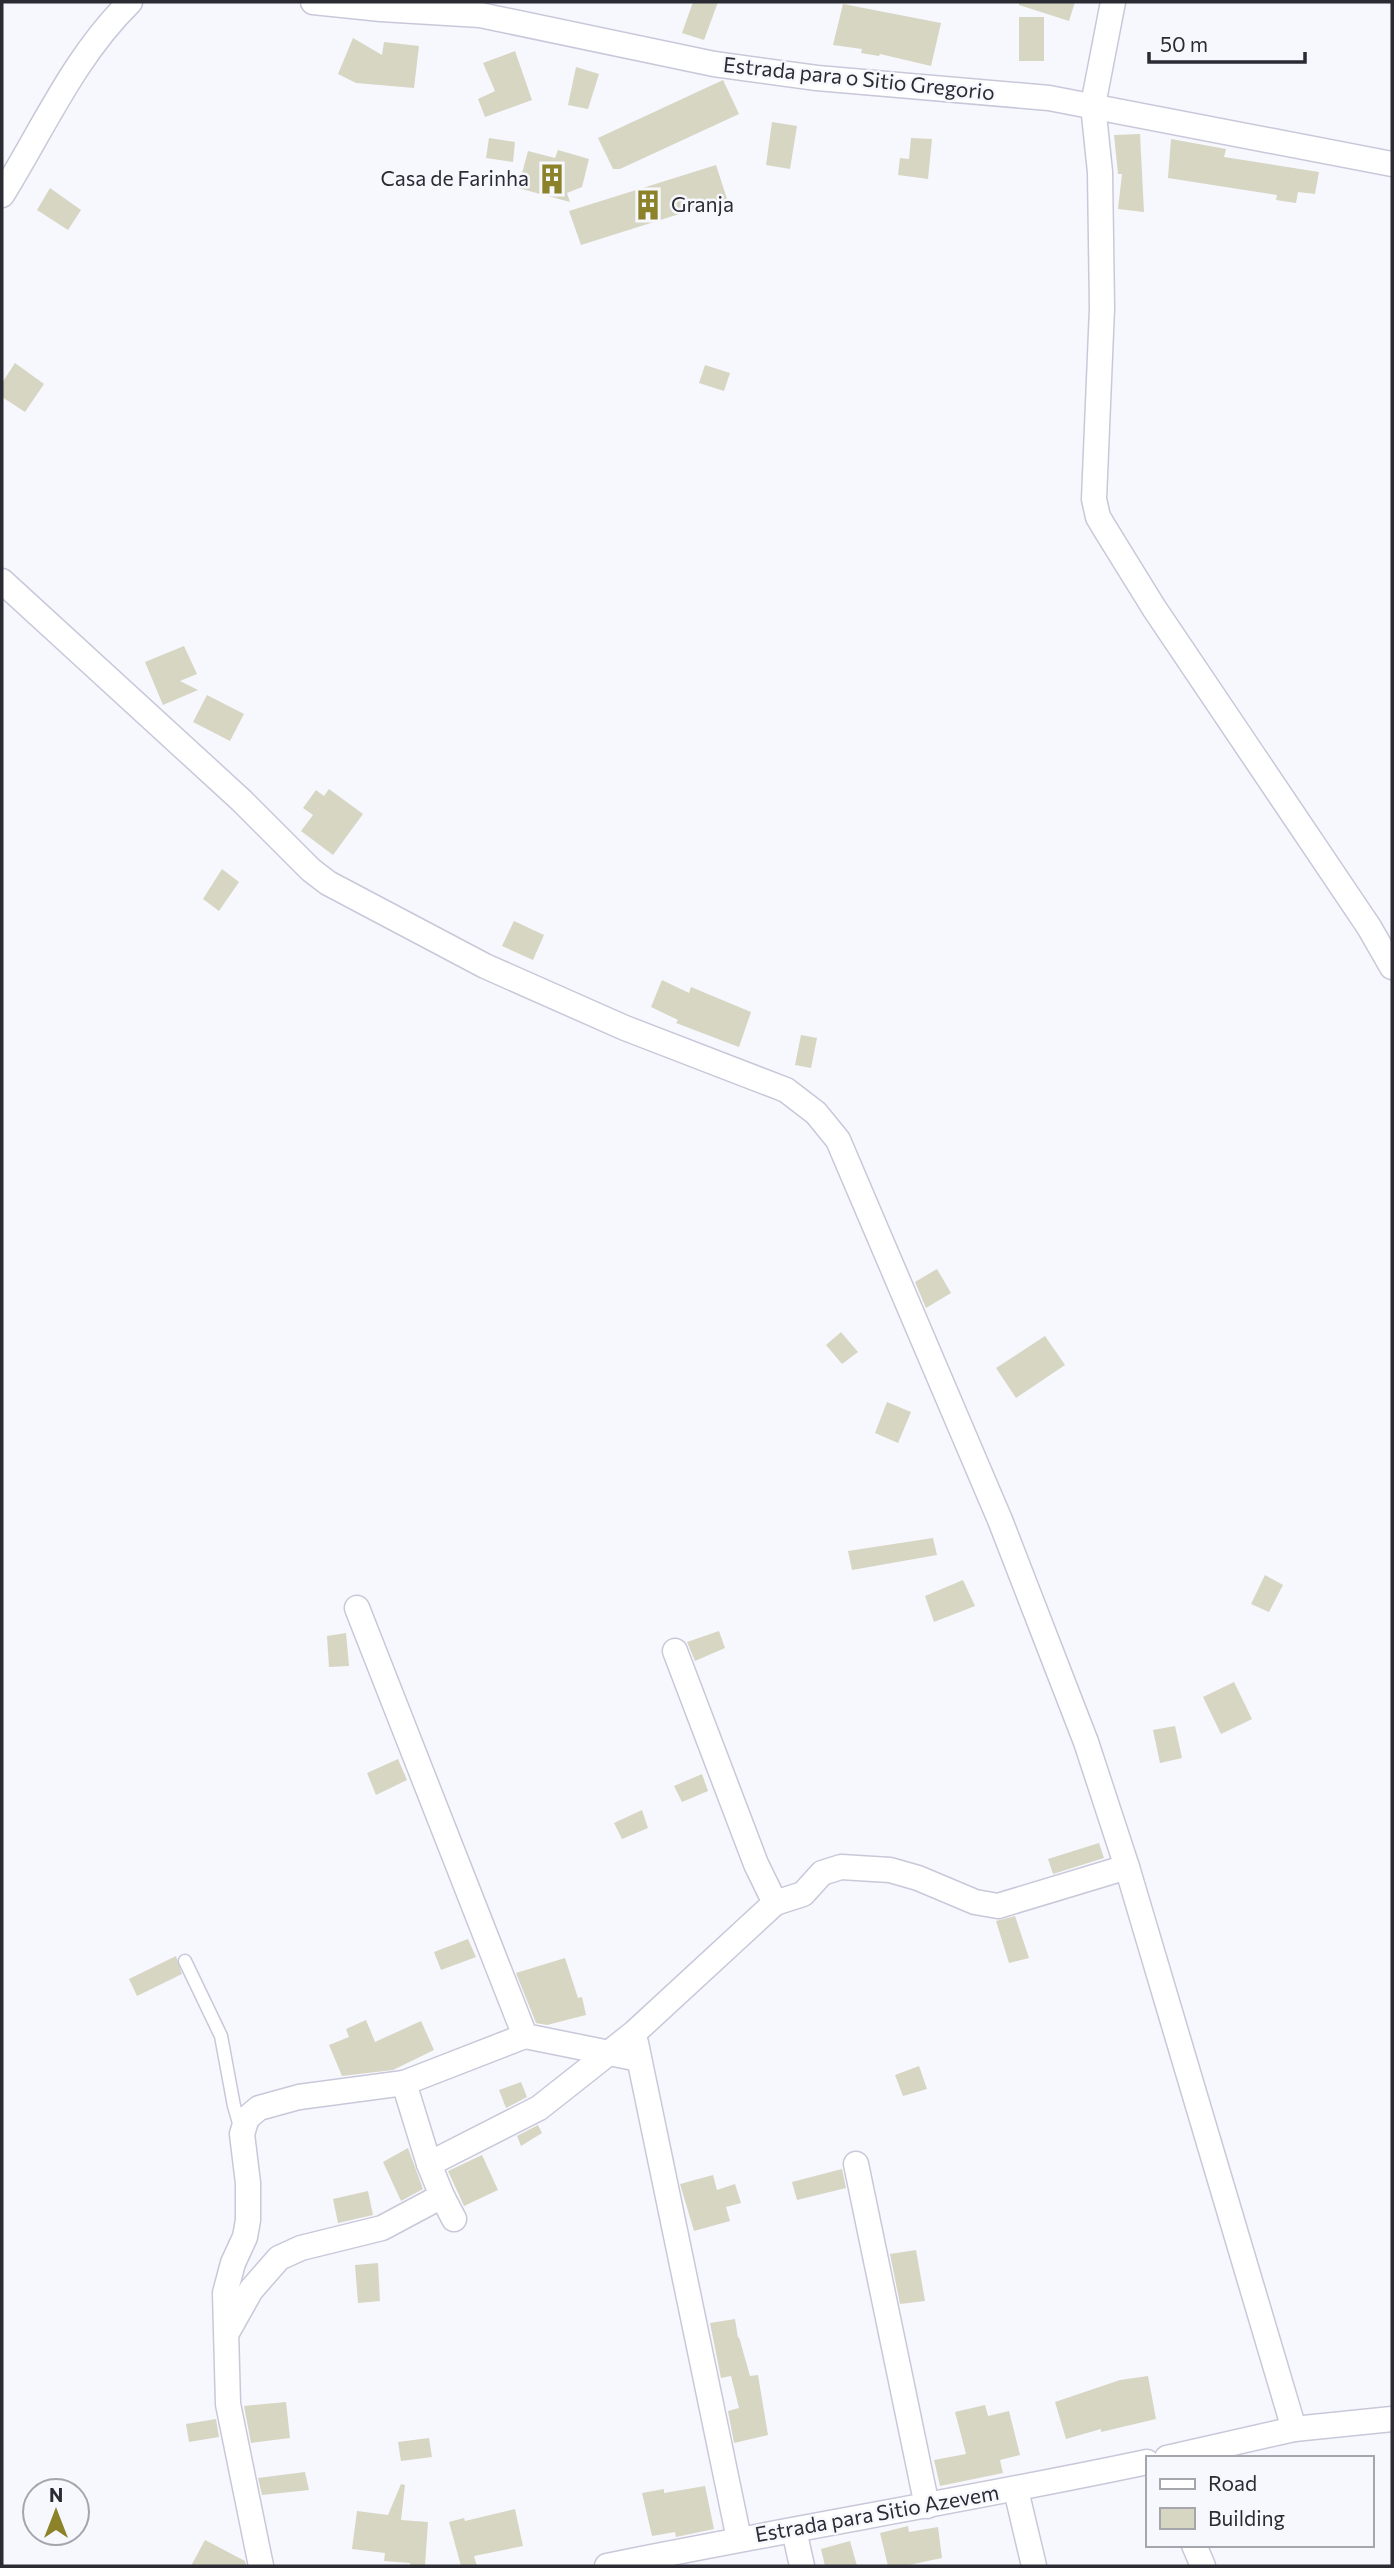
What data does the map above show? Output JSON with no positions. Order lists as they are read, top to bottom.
{
  "streets": {
    "street": ["Estrada para o Sitio Gregorio", "Estrada para Sitio Azevem"]
  },
  "places": {
    "building": ["Casa de Farinha", "Granja"]
  },
  "legend": ["Road", "Building"],
  "scale_bar": "50 m",
  "north": "top"
}
